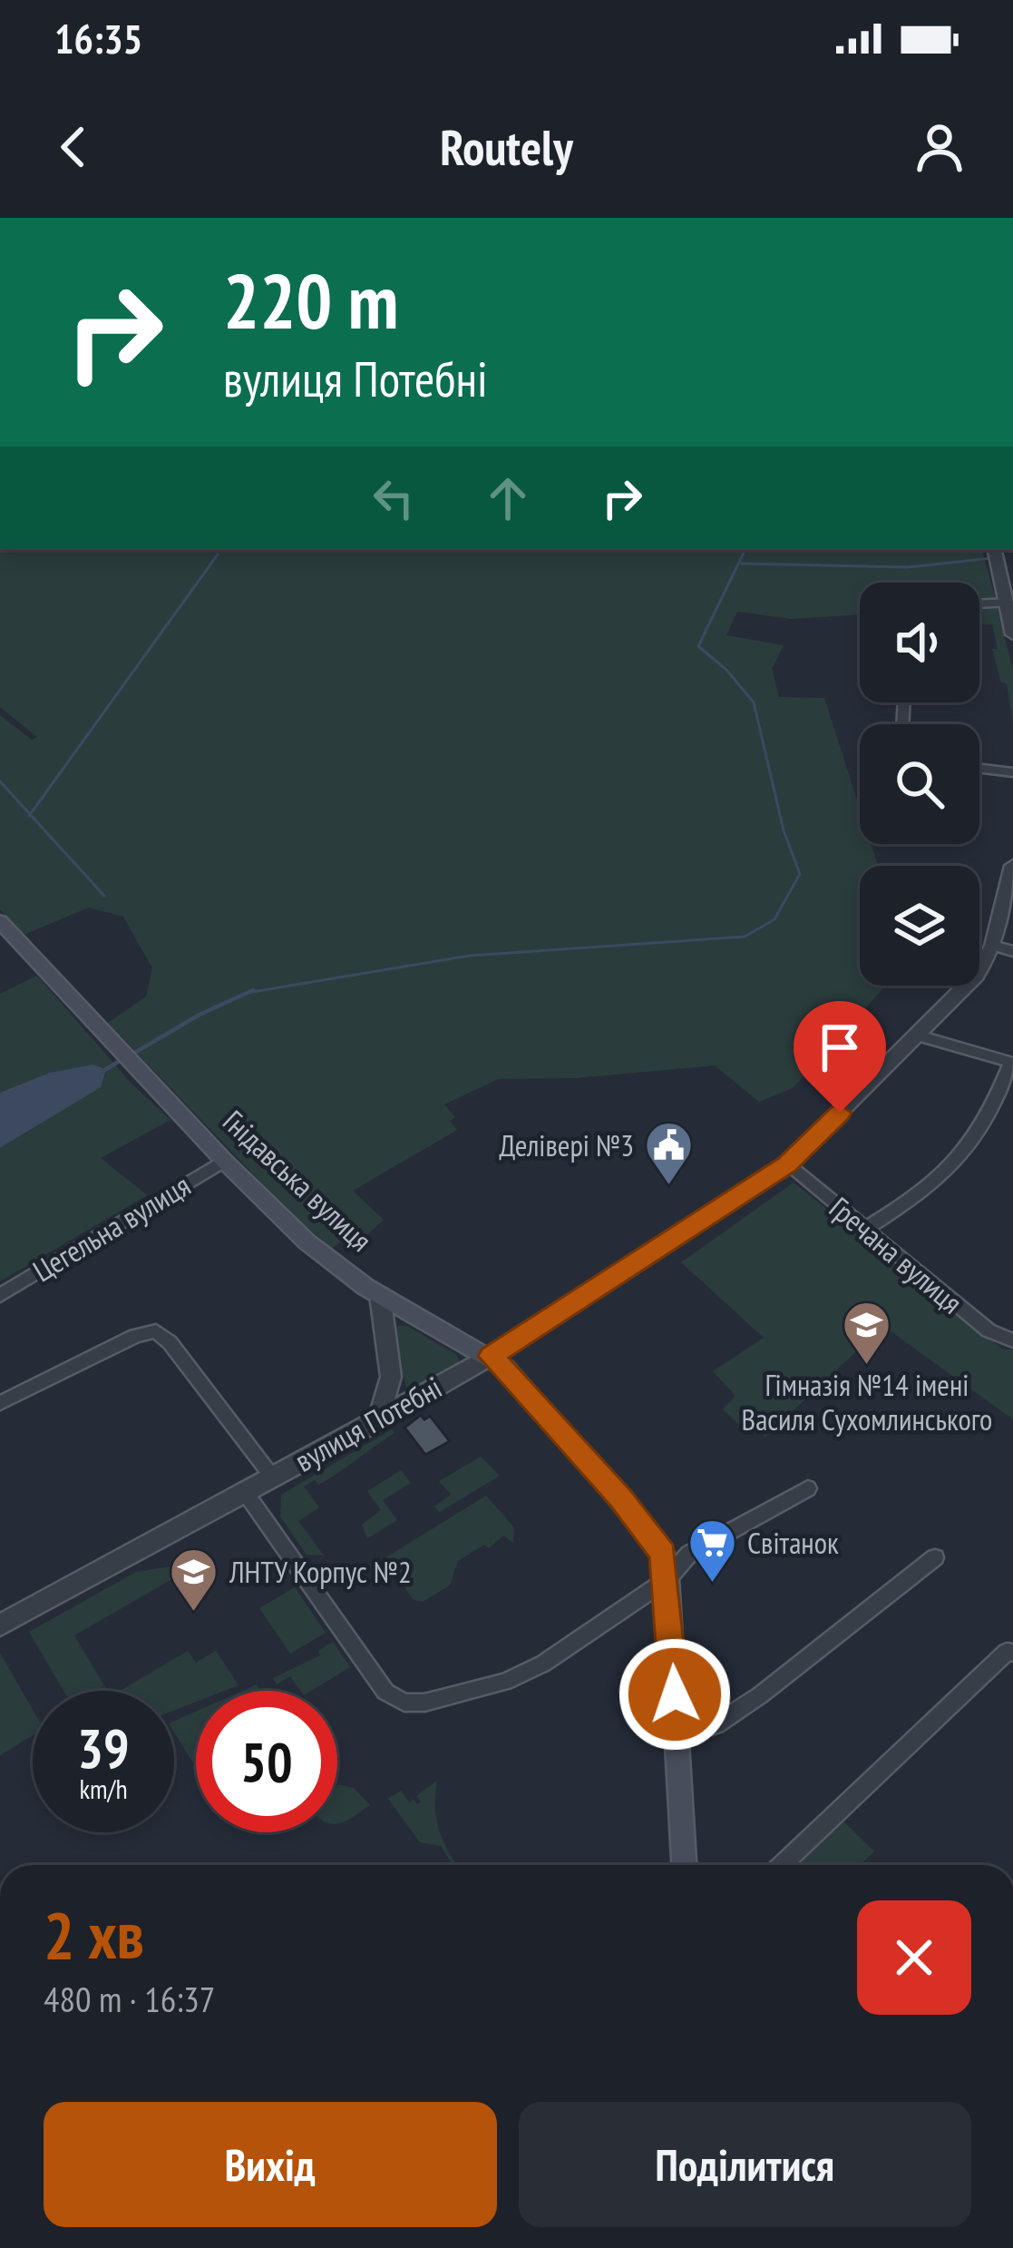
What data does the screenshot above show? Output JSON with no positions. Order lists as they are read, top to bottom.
{
  "streets": {
    "main road": ["Гнідавська вулиця"],
    "street": ["Цегельна вулиця", "Гречана вулиця", "вулиця Потебні"]
  },
  "crossings": [
    ["Гнідавська вулиця", "Цегельна вулиця"],
    ["Гнідавська вулиця", "вулиця Потебні"],
    ["Гречана вулиця", "вулиця Потебні"]
  ],
  "places": {
    "public building": ["Делівері №3"],
    "school or university": ["Гімназія №14 імені Василя Сухомлинського", "ЛНТУ Корпус №2"],
    "supermarket": ["Світанок"]
  },
  "page": {
    "status": "16:35",
    "header": "Routely",
    "turn": ["220 m", "вулиця Потебні"],
    "speed": "39 km/h",
    "limit": "50",
    "heading": ["2 хв", "480 m · 16:37"],
    "buttons": ["Вихід", "Поділитися"]
  }
}
